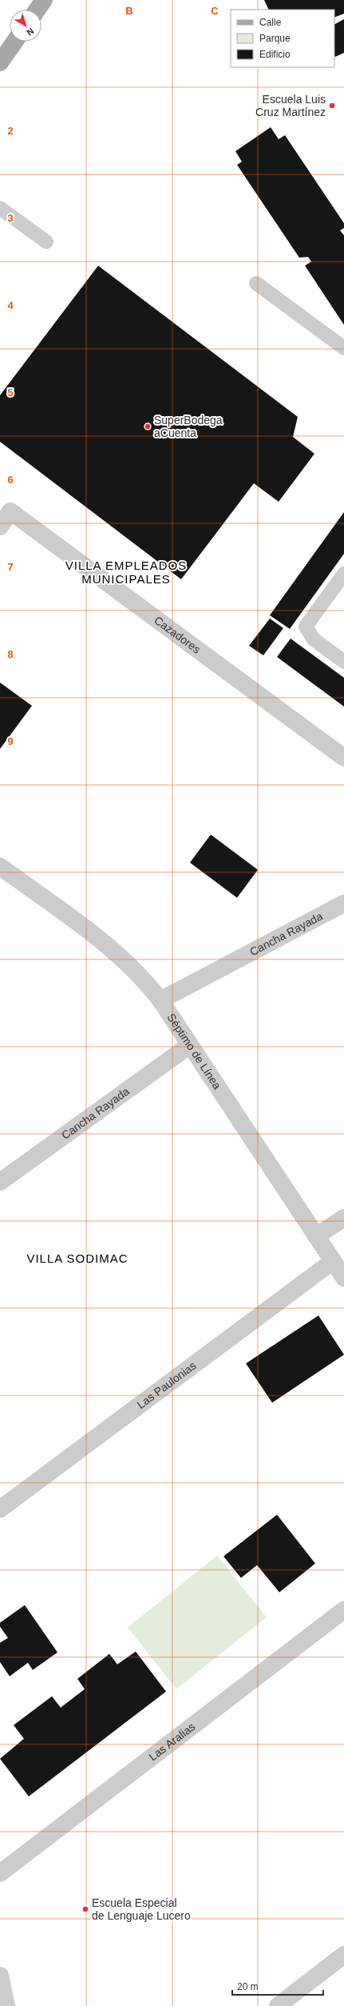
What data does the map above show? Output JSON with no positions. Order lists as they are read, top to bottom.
{
  "streets": {
    "street": [
      "Cazadores",
      "Cancha Rayada",
      "Séptimo de Línea",
      "Las Paulonias",
      "Las Aralias"
    ]
  },
  "crossings": [
    ["Cancha Rayada", "Séptimo de Línea"],
    ["Séptimo de Línea", "Las Paulonias"]
  ],
  "districts": ["VILLA EMPLEADOS MUNICIPALES", "VILLA SODIMAC"],
  "places": ["Escuela Luis Cruz Martínez", "SuperBodega aCuenta", "Escuela Especial de Lenguaje Lucero"],
  "legend": ["Calle", "Parque", "Edificio"],
  "scale_bar": "20 m",
  "north": "bottom right",
  "grid": {
    "columns": ["B", "C"],
    "rows": [
      "2",
      "3",
      "4",
      "5",
      "6",
      "7",
      "8",
      "9"
    ]
  }
}
